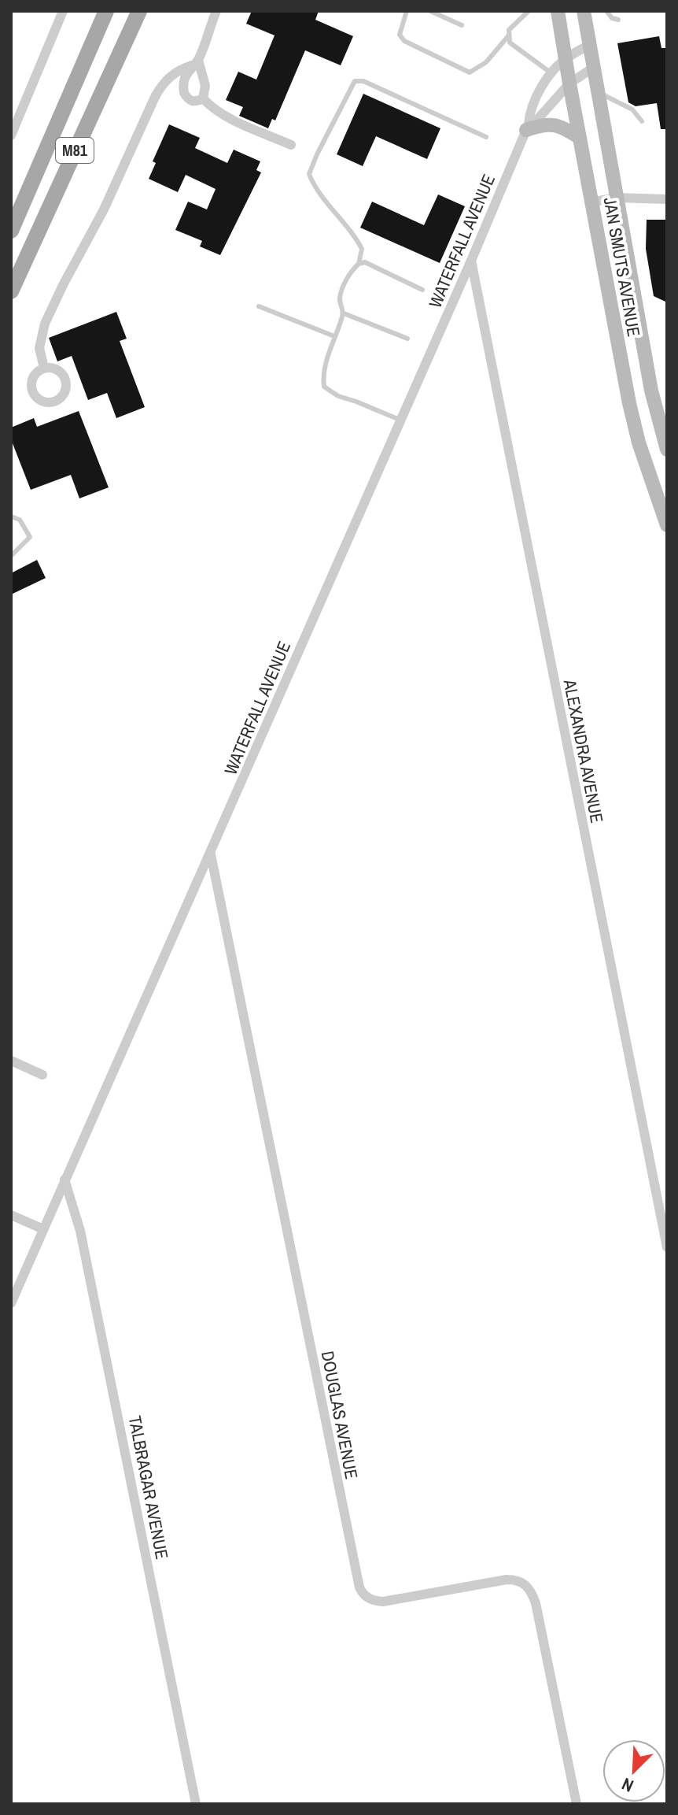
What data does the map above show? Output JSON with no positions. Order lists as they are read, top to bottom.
{
  "streets": {
    "main road": ["M81", "JAN SMUTS AVENUE"],
    "street": [
      "WATERFALL AVENUE",
      "ALEXANDRA AVENUE",
      "DOUGLAS AVENUE",
      "TALBRAGAR AVENUE"
    ]
  },
  "crossings": [
    ["WATERFALL AVENUE", "JAN SMUTS AVENUE"],
    ["WATERFALL AVENUE", "ALEXANDRA AVENUE"],
    ["WATERFALL AVENUE", "DOUGLAS AVENUE"],
    ["WATERFALL AVENUE", "TALBRAGAR AVENUE"]
  ],
  "north": "bottom left"
}
